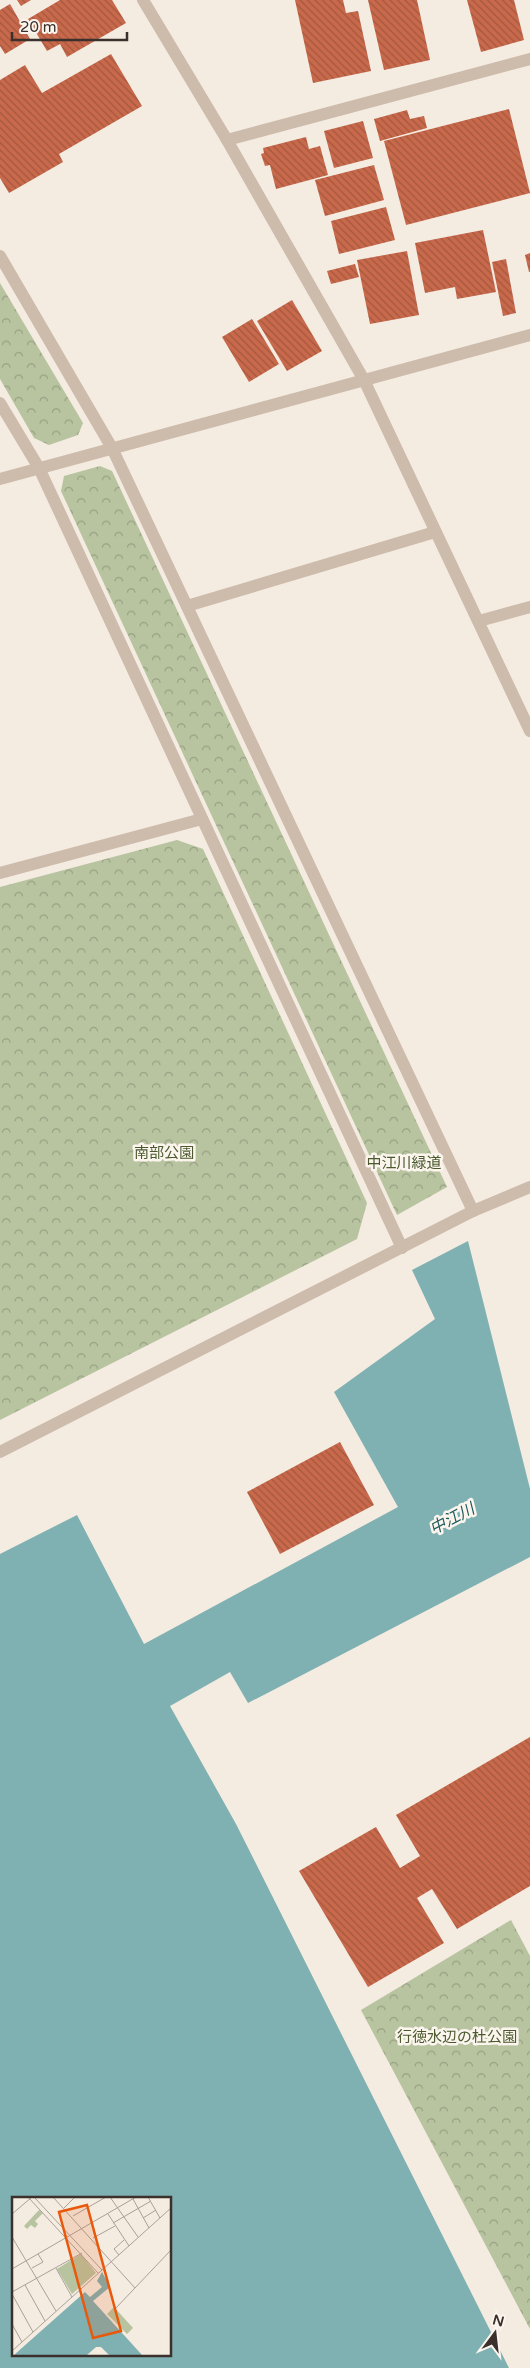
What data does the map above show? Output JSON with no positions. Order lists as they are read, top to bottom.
{
  "water": ["中江川"],
  "parks": ["南部公園", "中江川緑道", "行徳水辺の杜公園"],
  "scale_bar": "20 m",
  "north": "top"
}
